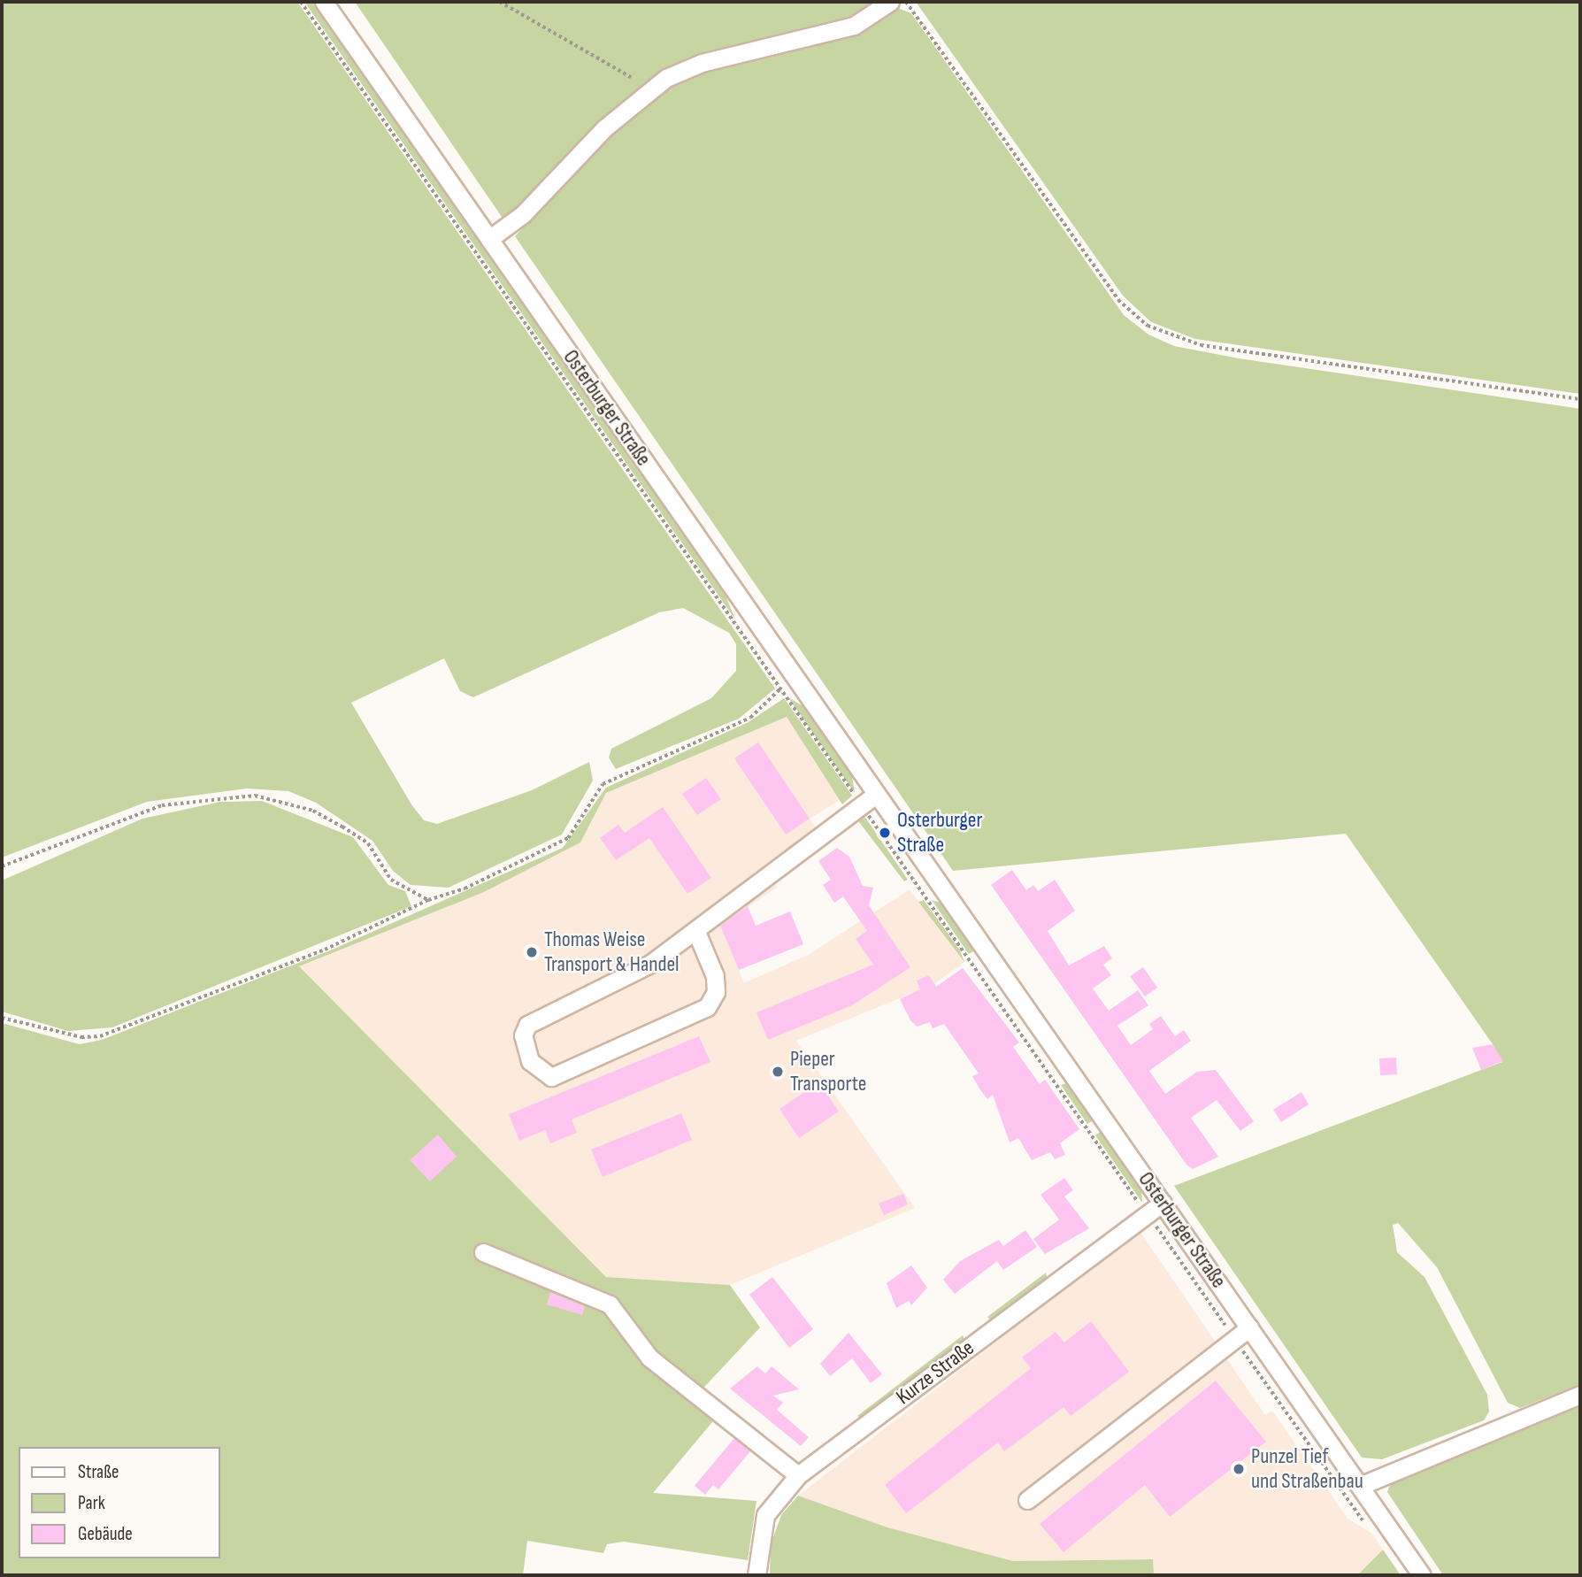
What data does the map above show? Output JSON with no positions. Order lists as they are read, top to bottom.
{
  "streets": {
    "street": ["Osterburger Straße", "Kurze Straße"]
  },
  "crossings": [
    ["Osterburger Straße", "Kurze Straße"]
  ],
  "places": [
    "Osterburger Straße",
    "Thomas Weise Transport & Handel",
    "Pieper Transporte",
    "Punzel Tief und Straßenbau"
  ],
  "legend": ["Straße", "Park", "Gebäude"]
}
